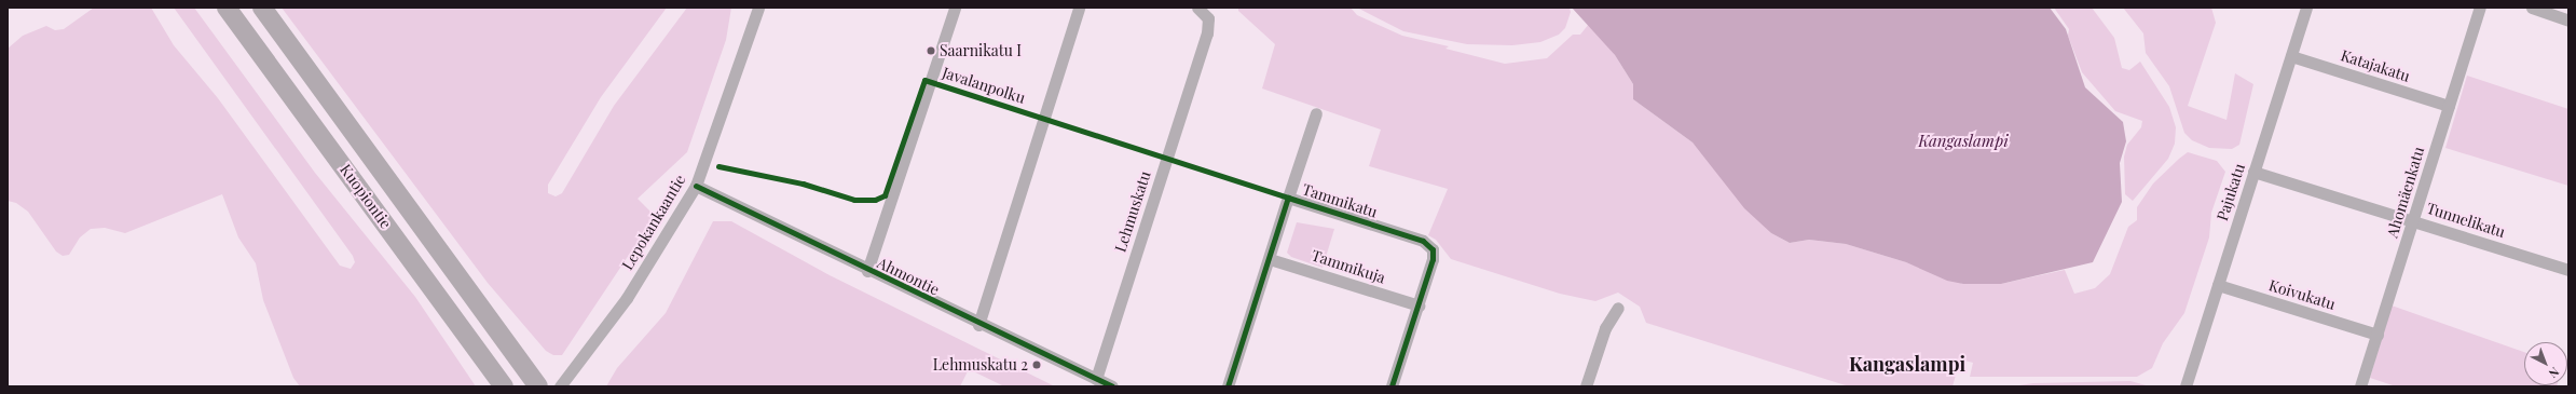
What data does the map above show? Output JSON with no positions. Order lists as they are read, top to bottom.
{
  "streets": {
    "highway": ["Kuopiontie"],
    "street": [
      "Katajakatu",
      "Pajukatu",
      "Ahomäenkatu",
      "Tammikatu",
      "Lehmuskatu",
      "Tunnelikatu",
      "Lepokankaantie",
      "Tammikuja",
      "Ahmontie",
      "Koivukatu"
    ],
    "cycle path": ["Javalanpolku"]
  },
  "crossings": [
    ["Katajakatu", "Pajukatu"],
    ["Katajakatu", "Ahomäenkatu"],
    ["Pajukatu", "Tunnelikatu"],
    ["Pajukatu", "Koivukatu"],
    ["Ahomäenkatu", "Tunnelikatu"],
    ["Ahomäenkatu", "Koivukatu"],
    ["Tammikatu", "Tammikuja"],
    ["Lehmuskatu", "Ahmontie"],
    ["Lepokankaantie", "Ahmontie"]
  ],
  "districts": ["Kangaslampi"],
  "water": ["Kangaslampi"],
  "places": ["Saarnikatu I", "Lehmuskatu 2"],
  "north": "bottom right"
}
